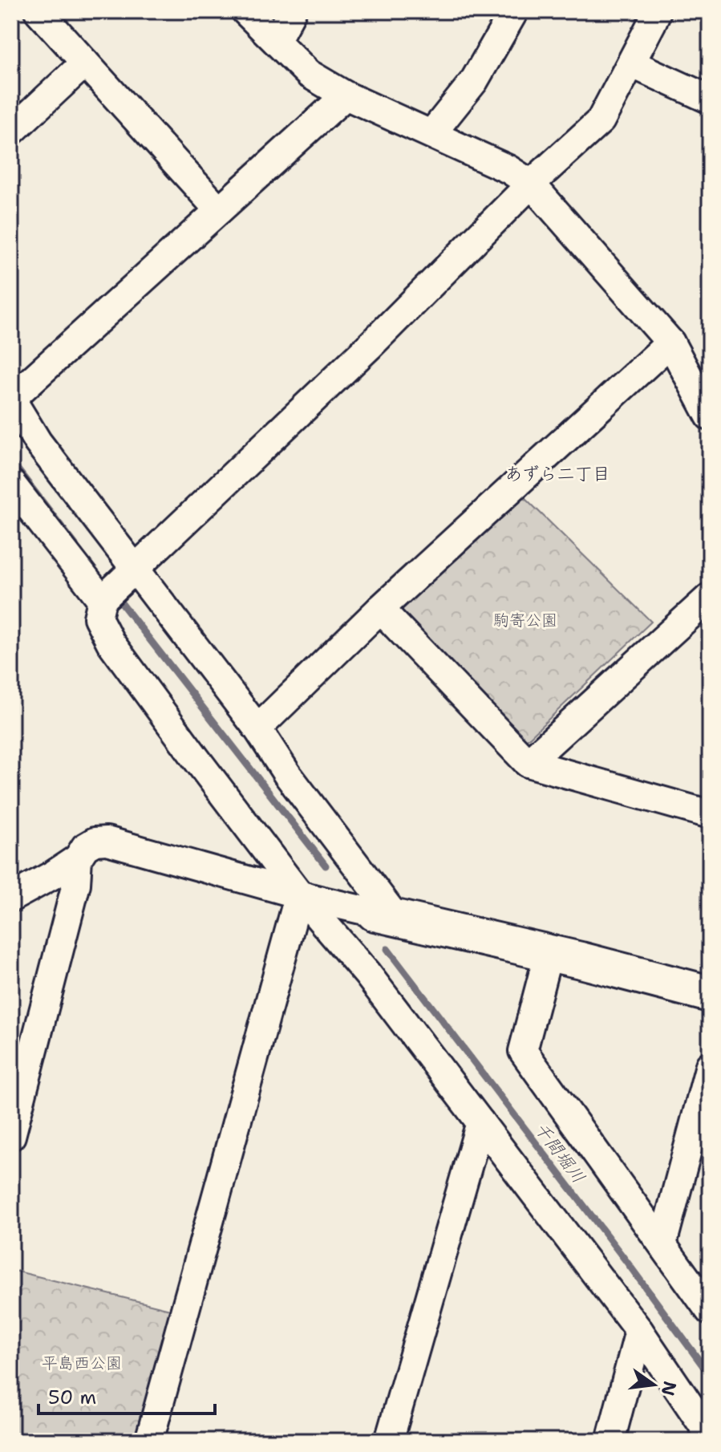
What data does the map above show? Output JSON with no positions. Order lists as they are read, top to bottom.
{
  "districts": ["あずら二丁目"],
  "water": ["千間堀川"],
  "parks": ["駒寄公園", "平島西公園"],
  "scale_bar": "50 m",
  "north": "right"
}
